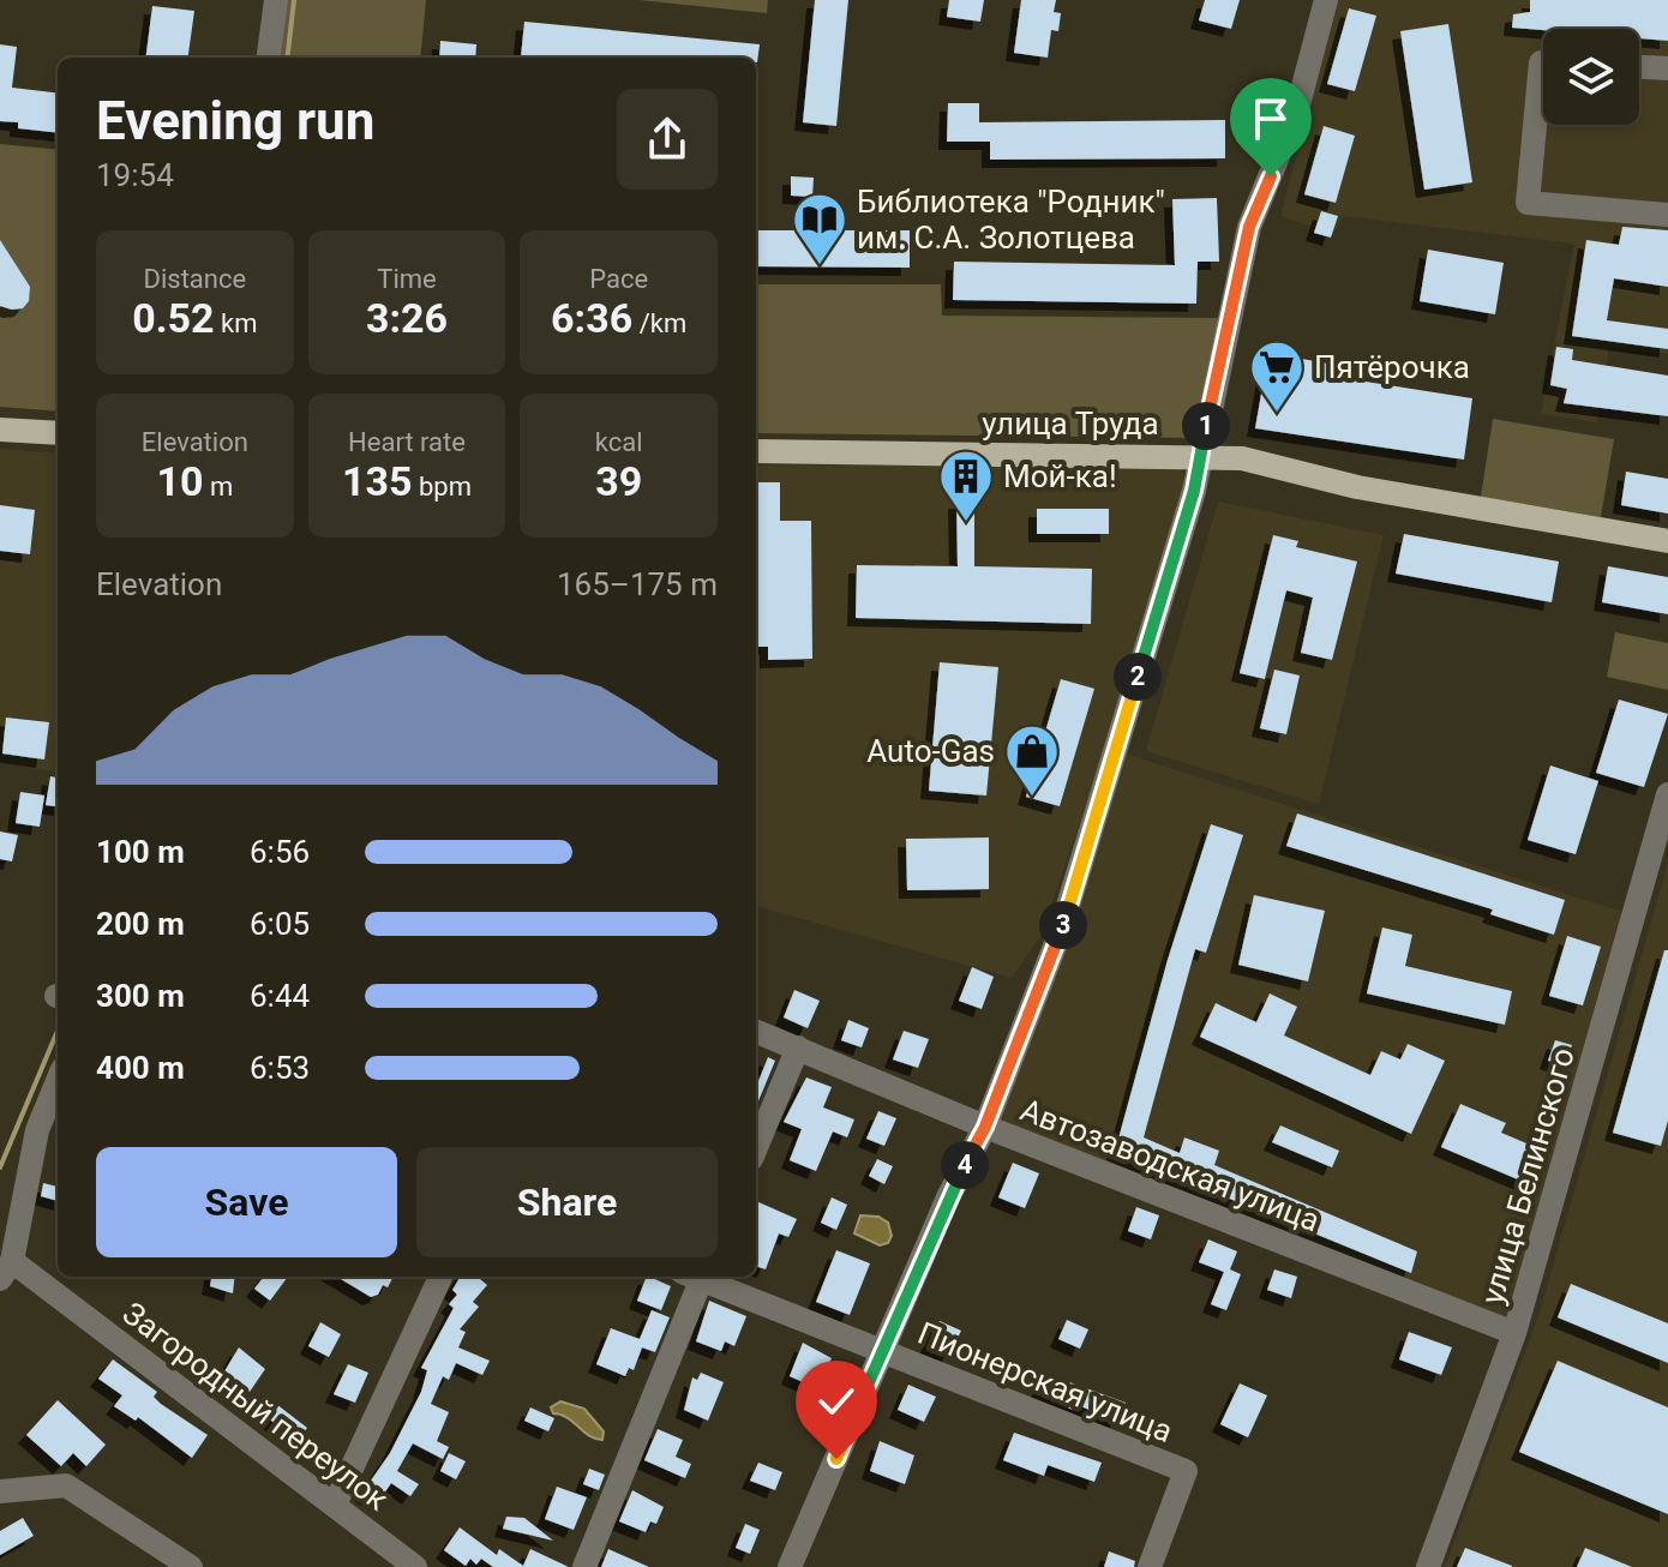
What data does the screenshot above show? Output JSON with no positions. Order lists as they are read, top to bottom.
{
  "streets": {
    "main road": ["улица Труда"],
    "street": [
      "Автозаводская улица",
      "улица Белинского",
      "Пионерская улица",
      "Загородный переулок"
    ]
  },
  "crossings": [
    ["Автозаводская улица", "улица Белинского"]
  ],
  "places": {
    "library": ["Библиотека \"Родник\" им. С.А. Золотцева"],
    "supermarket": ["Пятёрочка"],
    "building": ["Мой-ка!"],
    "shop": ["Auto-Gas"]
  },
  "page": {
    "heading": ["Evening run", "19:54"],
    "stats": [
      ["Distance", "0.52 km"],
      ["Time", "3:26"],
      ["Pace", "6:36 /km"],
      ["Elevation", "10 m"],
      ["Heart rate", "135 bpm"],
      ["kcal", "39"]
    ],
    "pins": [
      "1",
      "2",
      "3",
      "4"
    ],
    "chart": ["Elevation", "165–175 m"],
    "list": [
      {
        "name": "100 m",
        "note": "6:56"
      },
      {
        "name": "200 m",
        "note": "6:05"
      },
      {
        "name": "300 m",
        "note": "6:44"
      },
      {
        "name": "400 m",
        "note": "6:53"
      }
    ],
    "buttons": ["Save", "Share"]
  }
}
